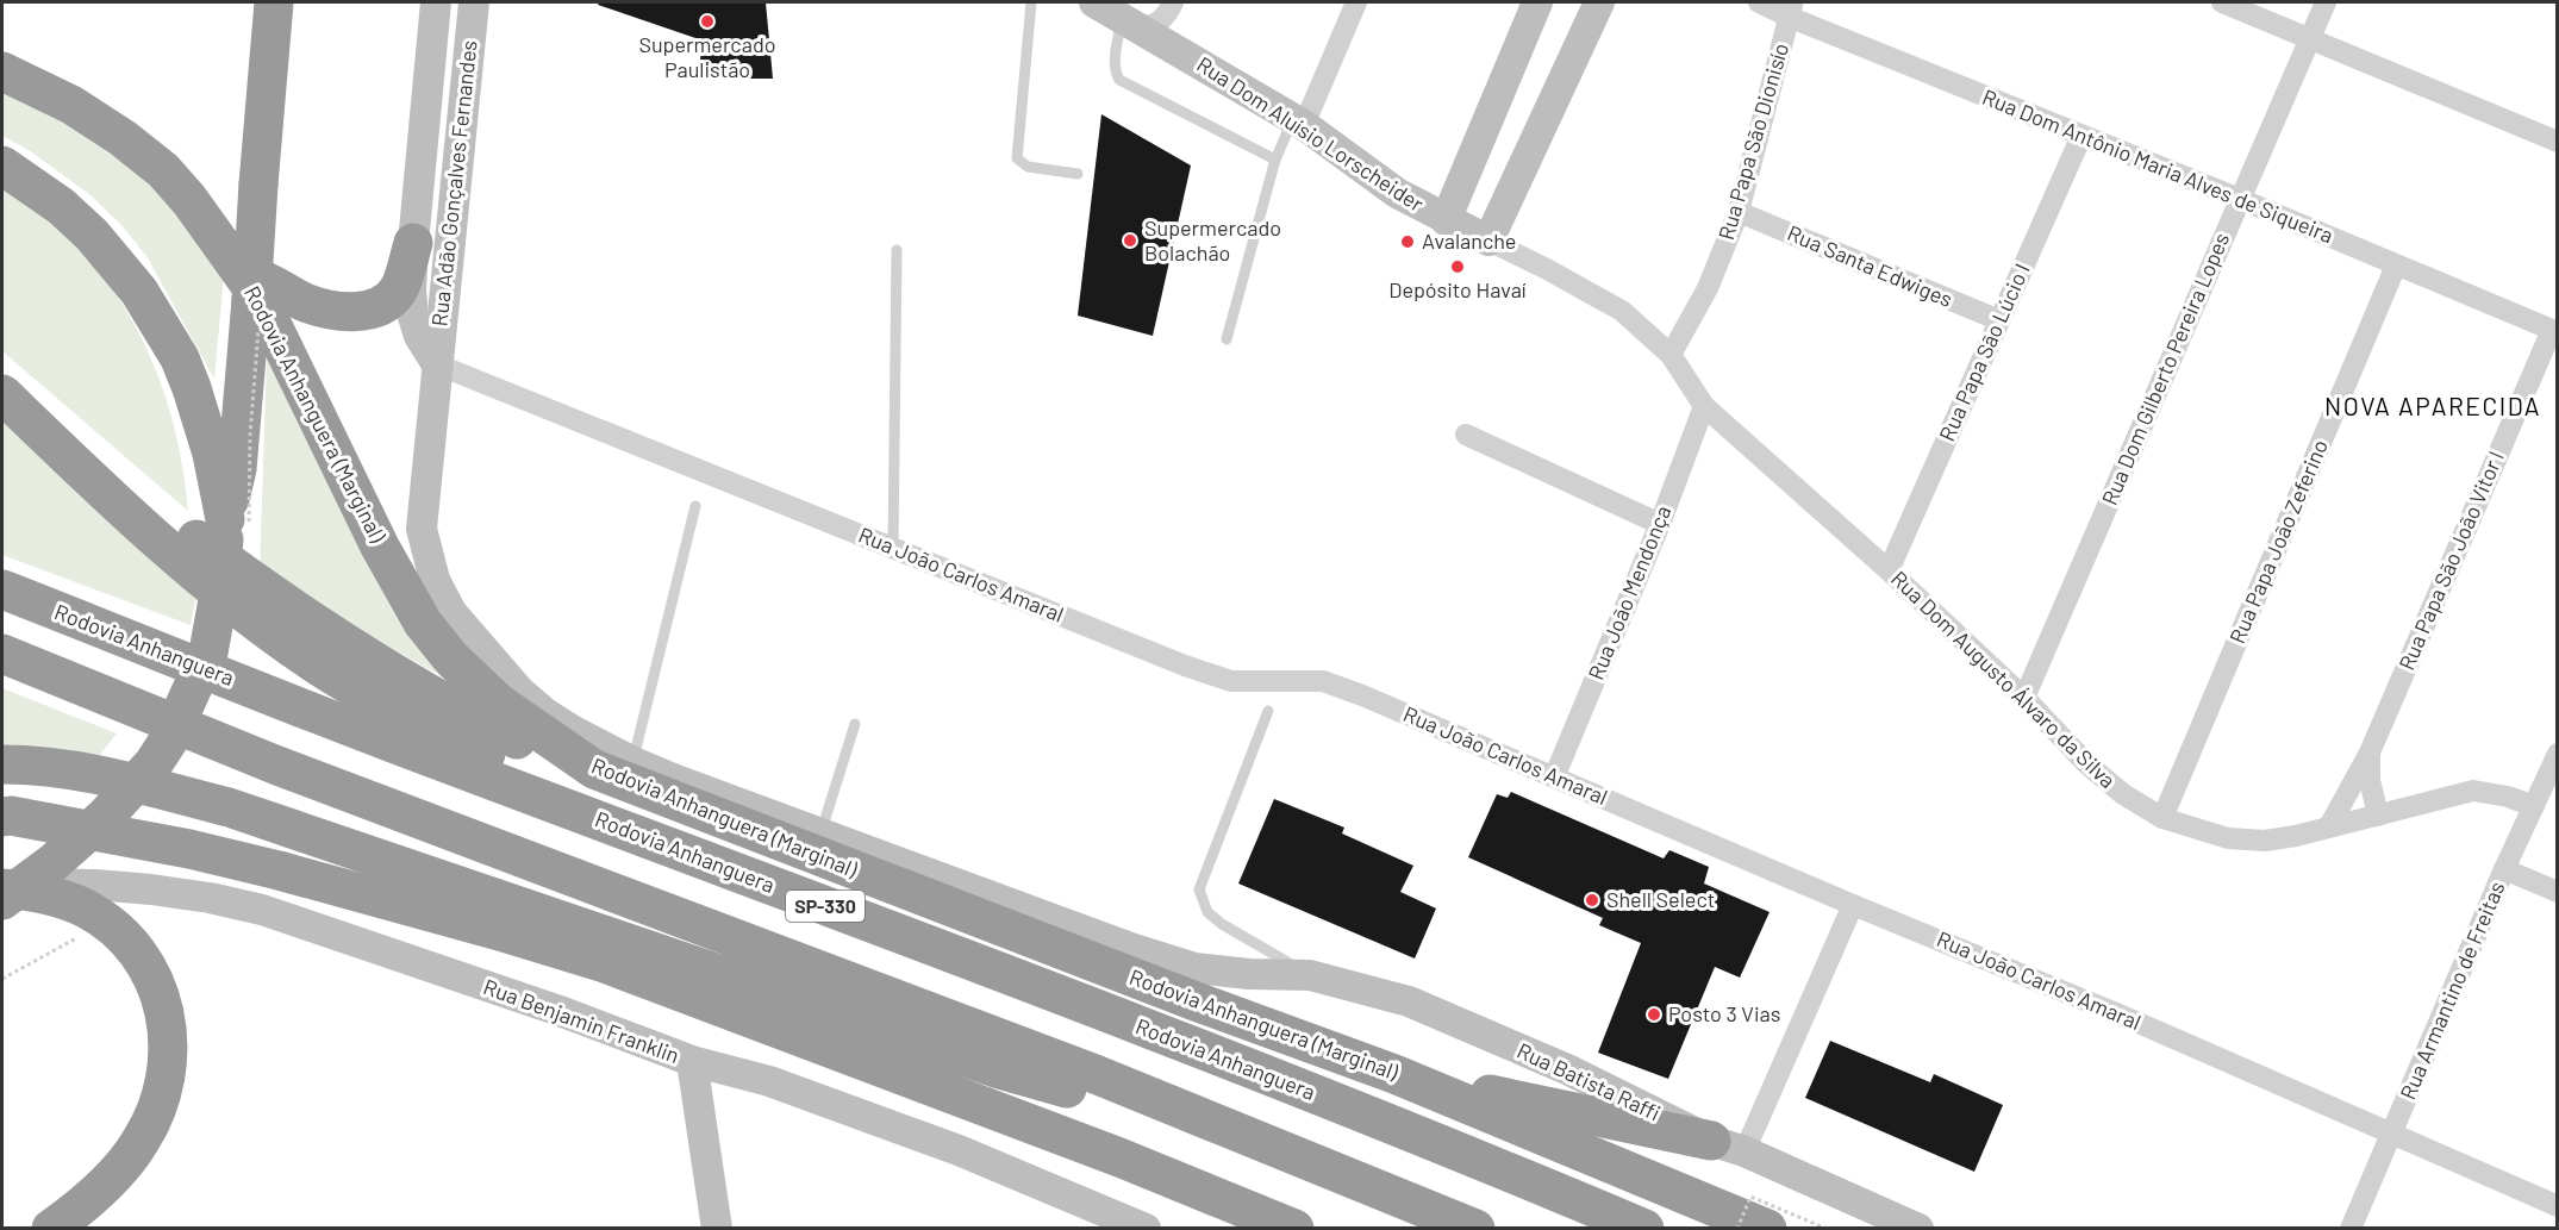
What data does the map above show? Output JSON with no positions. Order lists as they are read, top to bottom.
{
  "streets": {
    "highway": ["Rodovia Anhanguera (Marginal)", "Rodovia Anhanguera", "SP-330"],
    "street": [
      "Rua Dom Aluísio Lorscheider",
      "Rua Papa São Dionisío",
      "Rua Dom Antônio Maria Alves de Siqueira",
      "Rua Adão Gonçalves Fernandes",
      "Rua Santa Edwiges",
      "Rua Papa São Lúcio I",
      "Rua Dom Gilberto Pereira Lopes",
      "Rua Papa João Zeferino",
      "Rua Papa São João Vitor I",
      "Rua João Carlos Amaral",
      "Rua João Mendonça",
      "Rua Dom Augusto Álvaro da Silva",
      "Rua Armantino de Freitas",
      "Rua Benjamin Franklin",
      "Rua Batista Raffi"
    ]
  },
  "crossings": [
    ["Rua Dom Aluísio Lorscheider", "Rua Papa São Dionisío"],
    ["Rua Dom Aluísio Lorscheider", "Rua Dom Augusto Álvaro da Silva"],
    ["Rua Papa São Dionisío", "Rua Dom Antônio Maria Alves de Siqueira"],
    ["Rua Papa São Dionisío", "Rua Santa Edwiges"],
    ["Rua Papa São Dionisío", "Rua Dom Augusto Álvaro da Silva"],
    ["Rua Dom Antônio Maria Alves de Siqueira", "Rua Papa São Lúcio I"],
    ["Rua Dom Antônio Maria Alves de Siqueira", "Rua Dom Gilberto Pereira Lopes"],
    ["Rua Dom Antônio Maria Alves de Siqueira", "Rua Papa João Zeferino"],
    ["Rua Dom Antônio Maria Alves de Siqueira", "Rua Papa São João Vitor I"],
    ["Rua Adão Gonçalves Fernandes", "Rua João Carlos Amaral"],
    ["Rua Adão Gonçalves Fernandes", "Rua Batista Raffi"],
    ["Rua Santa Edwiges", "Rua Papa São Lúcio I"],
    ["Rua Papa São Lúcio I", "Rua Dom Augusto Álvaro da Silva"],
    ["Rua Dom Gilberto Pereira Lopes", "Rua Dom Augusto Álvaro da Silva"],
    ["Rua Papa João Zeferino", "Rua Dom Augusto Álvaro da Silva"],
    ["Rua Papa São João Vitor I", "Rua Dom Augusto Álvaro da Silva"],
    ["Rua João Carlos Amaral", "Rua João Mendonça"],
    ["Rua João Carlos Amaral", "Rua Armantino de Freitas"],
    ["Rua João Mendonça", "Rua Dom Augusto Álvaro da Silva"],
    ["Rua Dom Augusto Álvaro da Silva", "Rua Armantino de Freitas"]
  ],
  "districts": ["NOVA APARECIDA"],
  "places": [
    "Supermercado Paulistão",
    "Supermercado Bolachão",
    "Avalanche",
    "Depósito Havaí",
    "Shell Select",
    "Posto 3 Vias"
  ]
}
